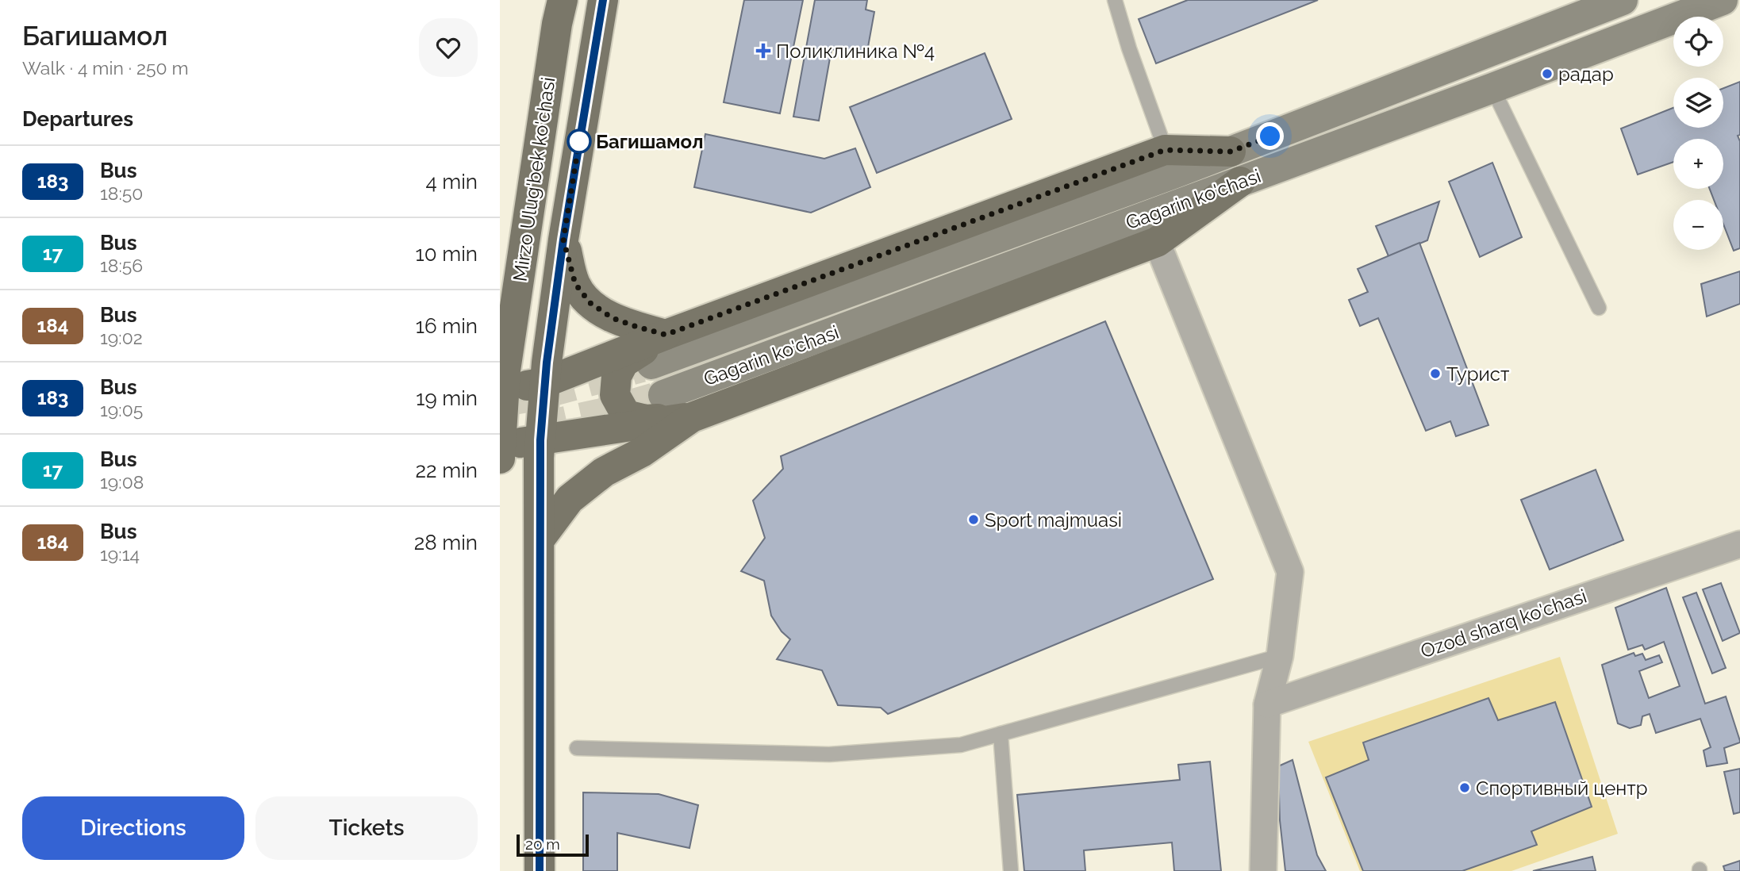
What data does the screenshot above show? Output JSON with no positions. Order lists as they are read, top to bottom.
{
  "streets": {
    "main road": ["Mirzo Ulug'bek ko'chasi", "Gagarin ko'chasi"],
    "street": ["Ozod sharq ko'chasi"]
  },
  "places": {
    "health": ["Поликлиника №4"],
    "other": [
      "радар",
      "Багишамол",
      "Турист",
      "Sport majmuasi",
      "Спортивный центр"
    ]
  },
  "lines": ["bus line 183"],
  "scale_bar": "20 m",
  "page": {
    "heading": [
      ["Багишамол", "Walk · 4 min · 250 m"],
      "Departures"
    ],
    "map_buttons": ["+", "−"],
    "list": [
      {
        "mark": "183",
        "name": "Bus",
        "note": "18:50",
        "value": "4 min"
      },
      {
        "mark": "17",
        "name": "Bus",
        "note": "18:56",
        "value": "10 min"
      },
      {
        "mark": "184",
        "name": "Bus",
        "note": "19:02",
        "value": "16 min"
      },
      {
        "mark": "183",
        "name": "Bus",
        "note": "19:05",
        "value": "19 min"
      },
      {
        "mark": "17",
        "name": "Bus",
        "note": "19:08",
        "value": "22 min"
      },
      {
        "mark": "184",
        "name": "Bus",
        "note": "19:14",
        "value": "28 min"
      }
    ],
    "buttons": ["Directions", "Tickets"],
    "scale": "20 m"
  }
}
